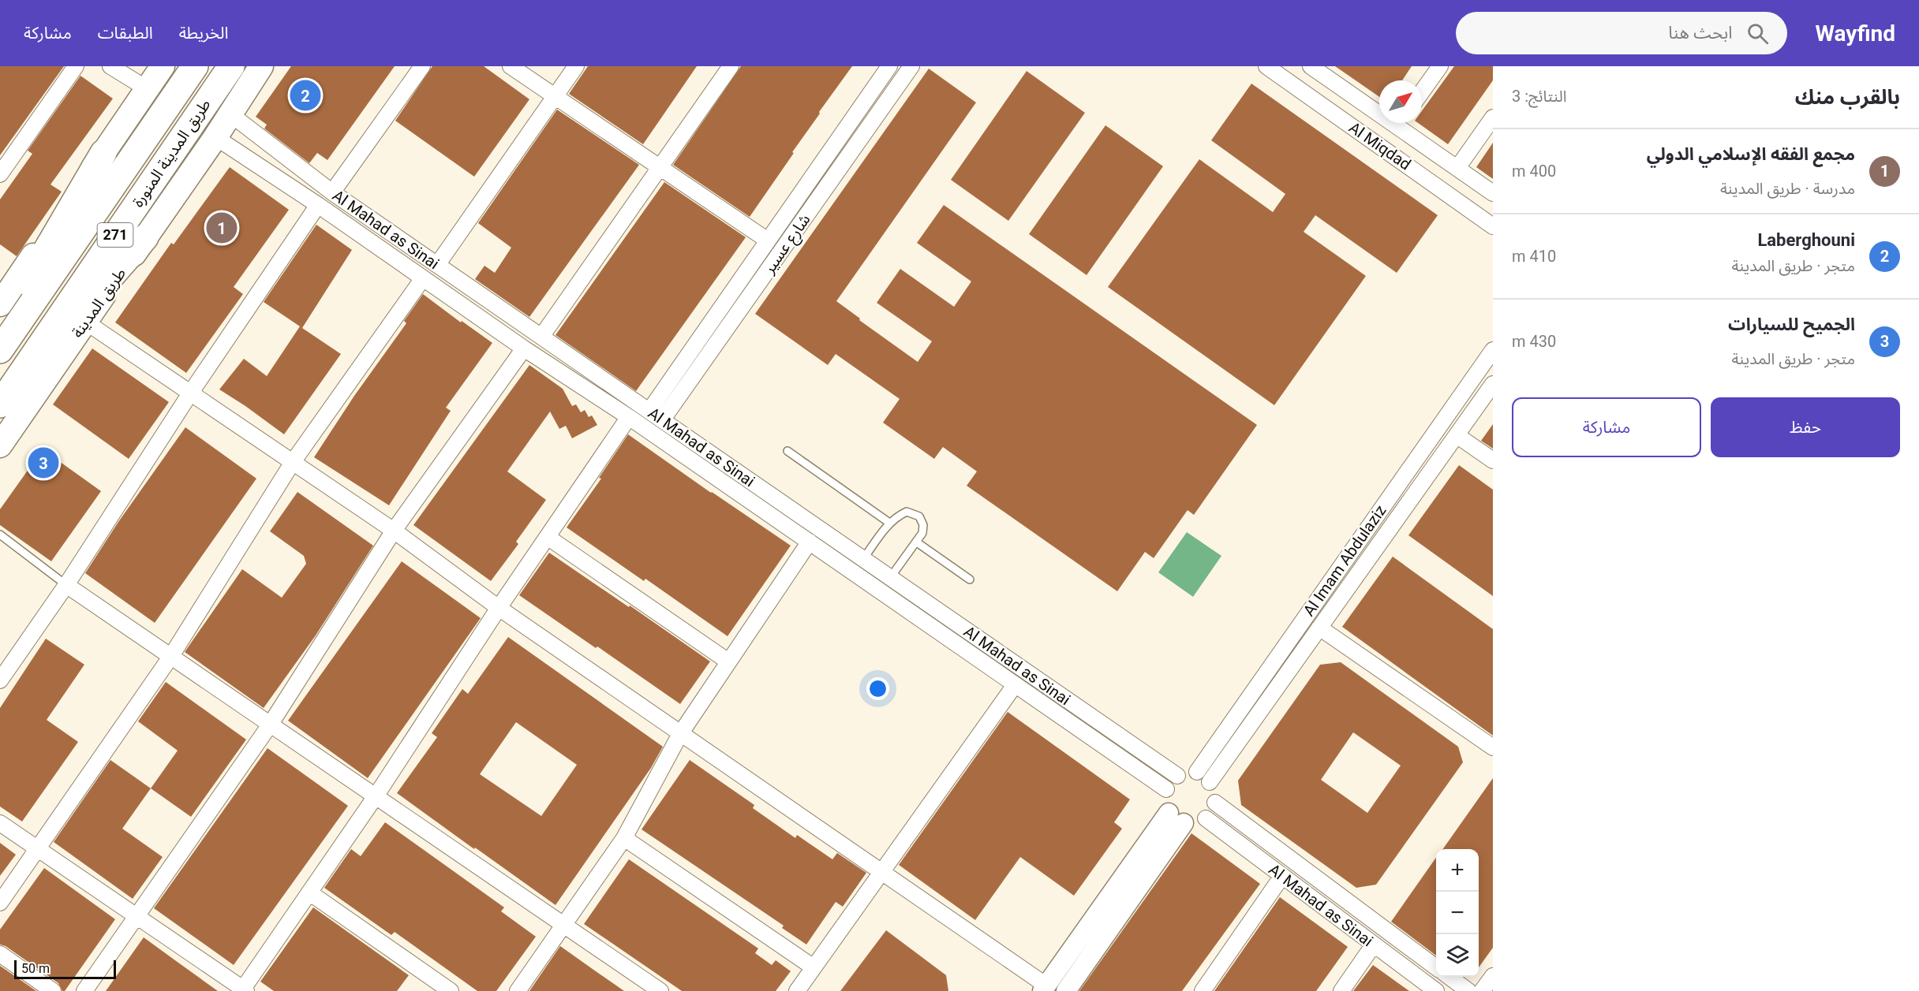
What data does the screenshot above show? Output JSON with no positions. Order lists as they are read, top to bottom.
{
  "streets": {
    "highway": ["طريق المدينة المنورة", "271"],
    "main road": ["طريق المدينة"],
    "street": [
      "Al Miqdad",
      "Al Mahad as Sinai",
      "شارع عسير",
      "Al Imam Abdulaziz"
    ]
  },
  "crossings": [
    ["Al Mahad as Sinai", "شارع عسير"],
    ["Al Mahad as Sinai", "طريق المدينة"],
    ["Al Mahad as Sinai", "Al Imam Abdulaziz"]
  ],
  "scale_bar": "50 m",
  "north": "top right",
  "page": {
    "header": "Wayfind",
    "search": "ابحث هنا",
    "nav": ["الخريطة", "الطبقات", "مشاركة"],
    "heading": ["بالقرب منك", "النتائج: 3"],
    "pins": ["2", "1", "3"],
    "list": [
      {
        "mark": "1",
        "name": "مجمع الفقه الإسلامي الدولي",
        "note": "مدرسة · طريق المدينة",
        "value": "400 m"
      },
      {
        "mark": "2",
        "name": "Laberghouni",
        "note": "متجر · طريق المدينة",
        "value": "410 m"
      },
      {
        "mark": "3",
        "name": "الجميح للسيارات",
        "note": "متجر · طريق المدينة",
        "value": "430 m"
      }
    ],
    "buttons": ["حفظ", "مشاركة"],
    "map_buttons": ["+", "−"],
    "scale": "50 m"
  }
}
